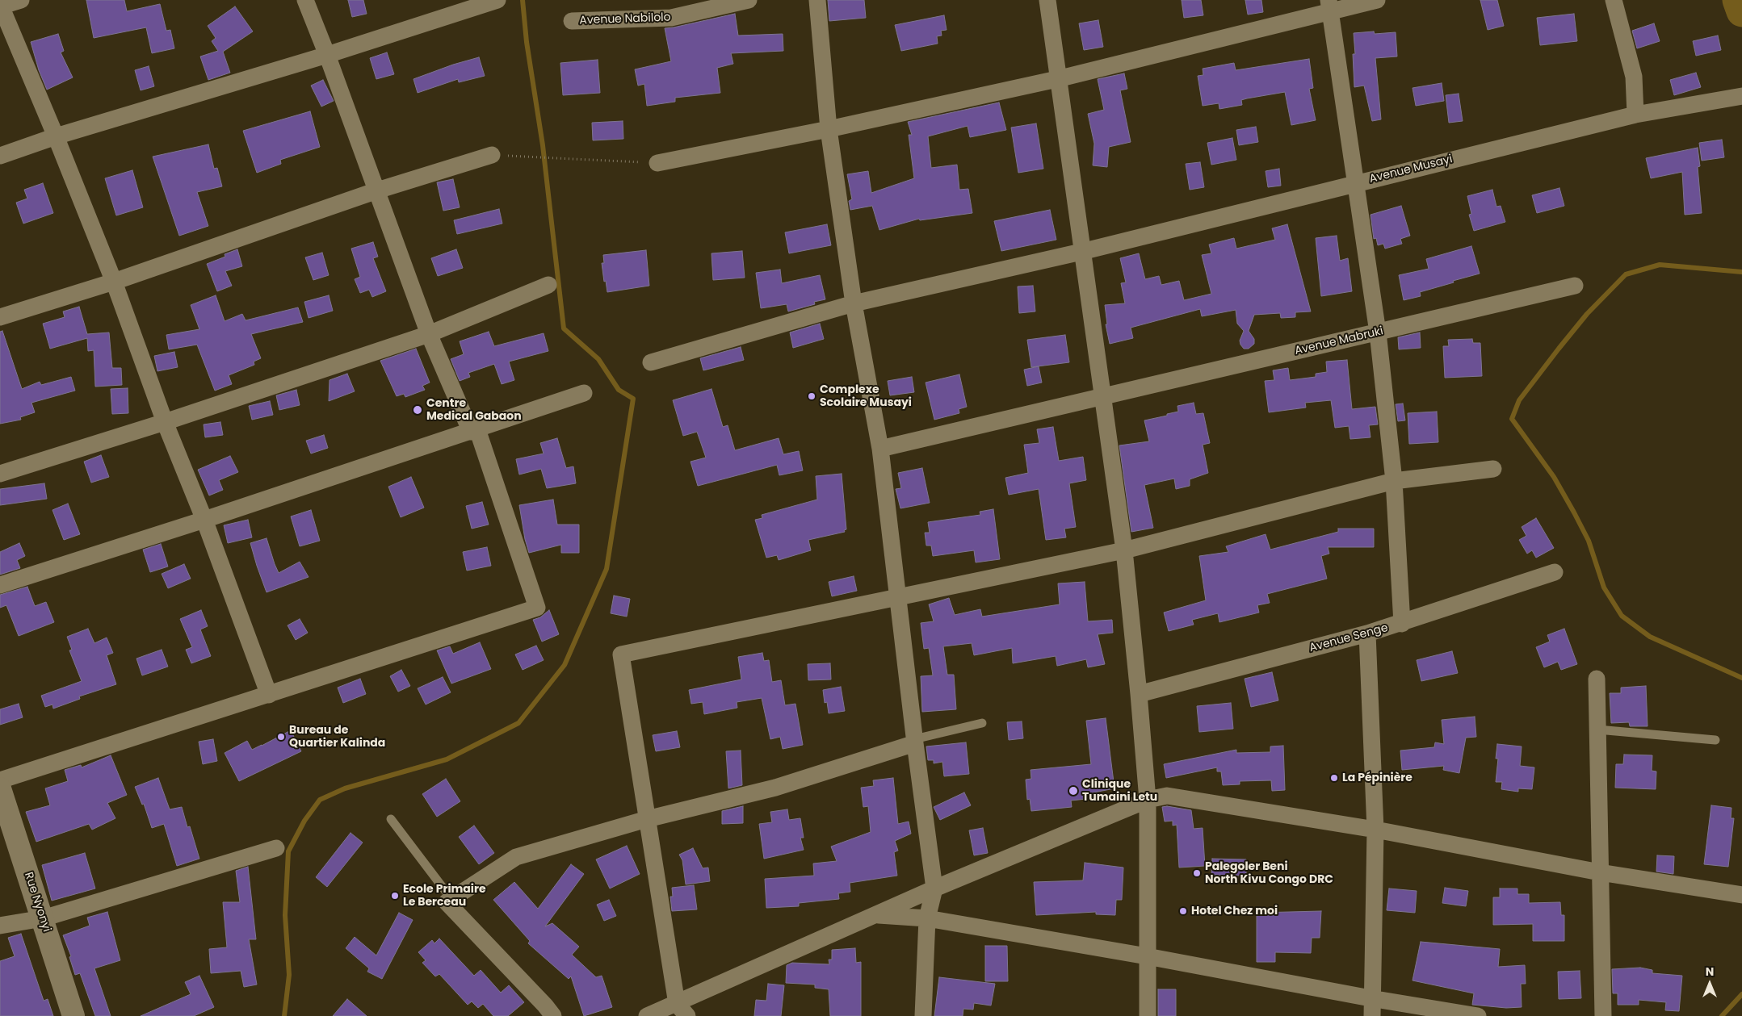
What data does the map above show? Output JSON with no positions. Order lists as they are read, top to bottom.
{
  "streets": {
    "street": [
      "Avenue Nabilolo",
      "Avenue Musayi",
      "Avenue Mabruki",
      "Avenue Senge",
      "Rue Nyonyi"
    ]
  },
  "places": [
    "Complexe Scolaire Musayi",
    "Centre Medical Gabaon",
    "Bureau de Quartier Kalinda",
    "La Pépinière",
    "Clinique Tumaini Letu",
    "Palegoler Beni North Kivu Congo DRC",
    "Ecole Primaire Le Berceau",
    "Hotel Chez moi"
  ],
  "north": "top"
}
